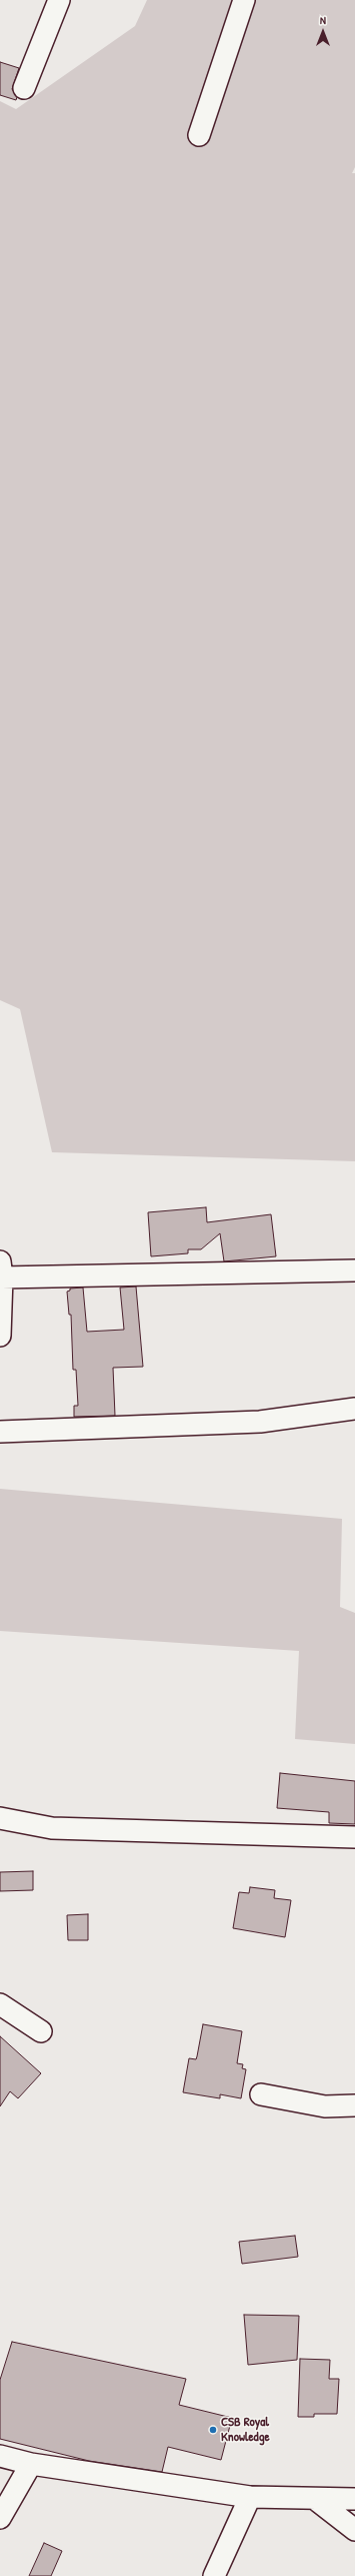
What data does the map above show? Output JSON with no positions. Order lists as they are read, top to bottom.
{
  "places": ["CSB Royal Knowledge"],
  "north": "top"
}
